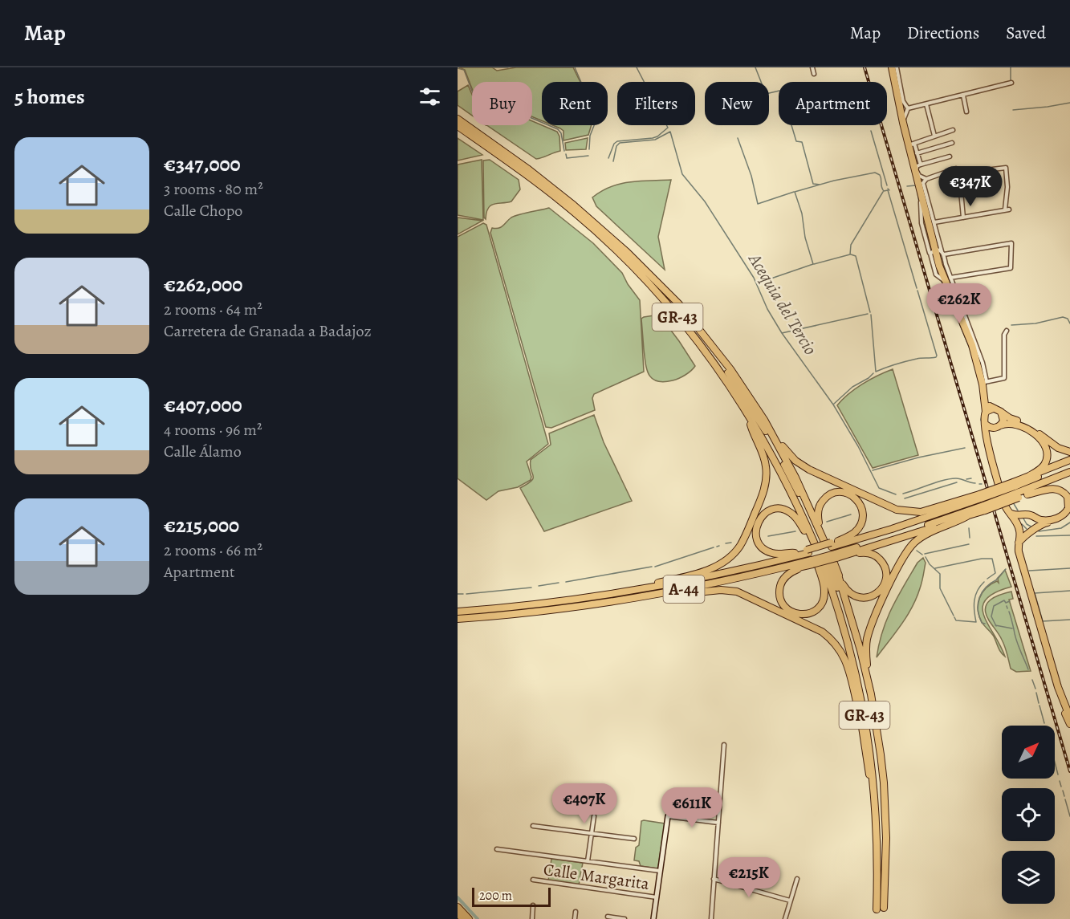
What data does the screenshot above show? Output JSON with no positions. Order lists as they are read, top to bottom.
{
  "streets": {
    "highway": ["GR-43", "A-44"],
    "street": ["Calle Margarita"]
  },
  "crossings": [
    ["GR-43", "A-44"]
  ],
  "water": ["Acequia del Tercio"],
  "scale_bar": "200 m",
  "north": "top right",
  "page": {
    "header": "Map",
    "nav": ["Map", "Directions", "Saved"],
    "heading": "5 homes",
    "chip": [
      "Buy",
      "Rent",
      "Filters",
      "New",
      "Apartment"
    ],
    "list": [
      {
        "name": "€347,000",
        "note": "3 rooms · 80 m² · Calle Chopo"
      },
      {
        "name": "€262,000",
        "note": "2 rooms · 64 m² · Carretera de Granada a Badajoz"
      },
      {
        "name": "€407,000",
        "note": "4 rooms · 96 m² · Calle Álamo"
      },
      {
        "name": "€215,000",
        "note": "2 rooms · 66 m² · Apartment"
      }
    ],
    "price": [
      "€347K",
      "€262K",
      "€407K",
      "€611K",
      "€215K"
    ],
    "scale": "200 m"
  }
}
